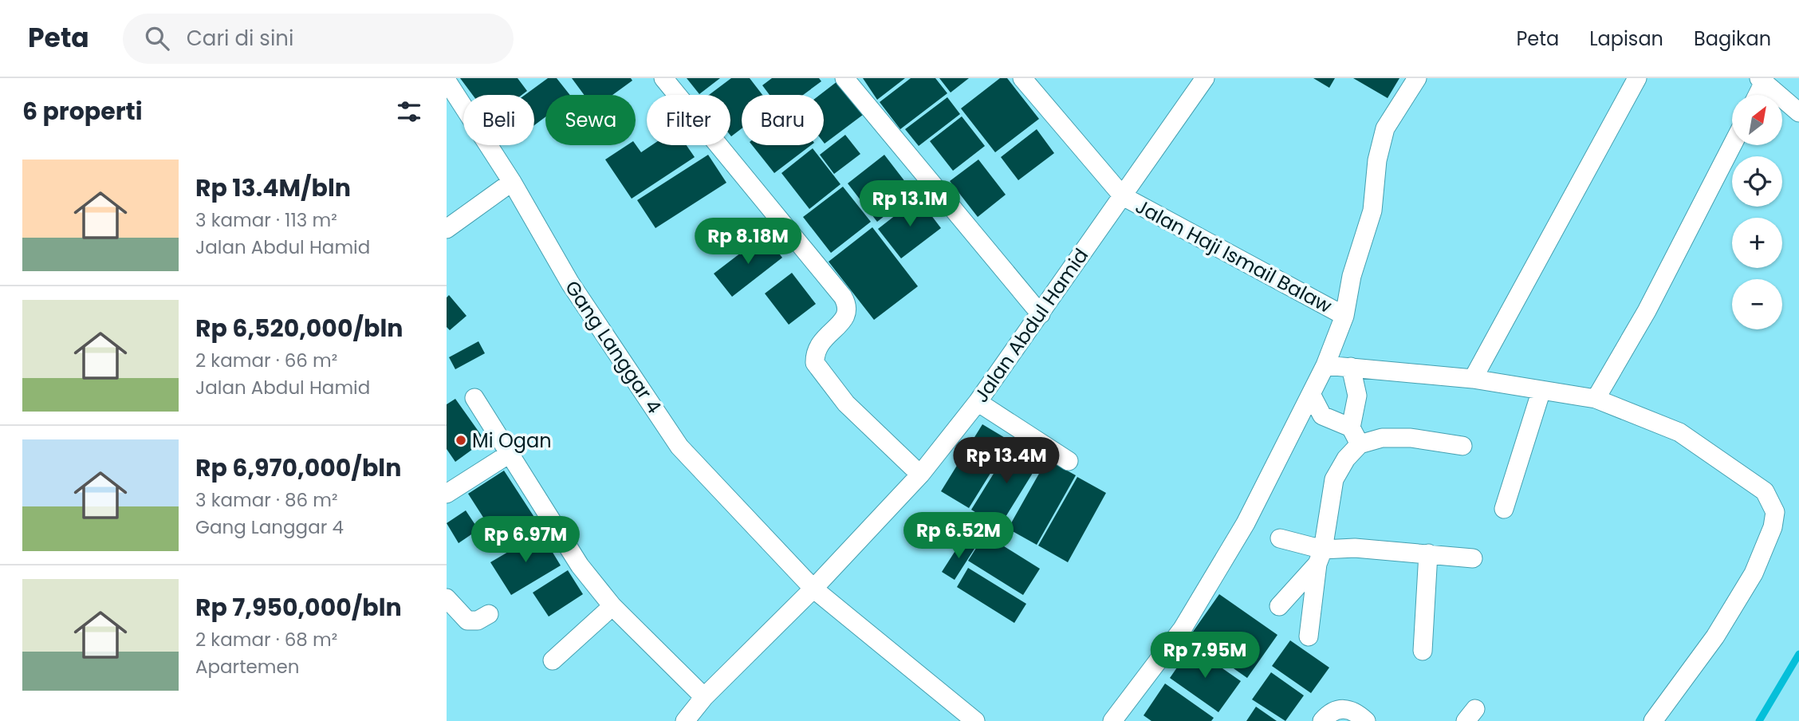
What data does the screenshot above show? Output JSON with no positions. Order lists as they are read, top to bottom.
{
  "streets": {
    "street": ["Jalan Haji Ismail Balaw", "Jalan Abdul Hamid", "Gang Langgar 4"]
  },
  "crossings": [
    ["Jalan Haji Ismail Balaw", "Jalan Abdul Hamid"],
    ["Jalan Abdul Hamid", "Gang Langgar 4"]
  ],
  "places": ["Mi Ogan"],
  "north": "top right",
  "page": {
    "header": "Peta",
    "search": "Cari di sini",
    "nav": ["Peta", "Lapisan", "Bagikan"],
    "heading": "6 properti",
    "map_buttons": ["+", "−"],
    "chip": [
      "Beli",
      "Sewa",
      "Filter",
      "Baru"
    ],
    "list": [
      {
        "name": "Rp 13.4M/bln",
        "note": "3 kamar · 113 m² · Jalan Abdul Hamid"
      },
      {
        "name": "Rp 6,520,000/bln",
        "note": "2 kamar · 66 m² · Jalan Abdul Hamid"
      },
      {
        "name": "Rp 6,970,000/bln",
        "note": "3 kamar · 86 m² · Gang Langgar 4"
      },
      {
        "name": "Rp 7,950,000/bln",
        "note": "2 kamar · 68 m² · Apartemen"
      }
    ],
    "price": [
      "Rp 13.1M",
      "Rp 8.18M",
      "Rp 13.4M",
      "Rp 6.52M",
      "Rp 6.97M",
      "Rp 7.95M"
    ]
  }
}
